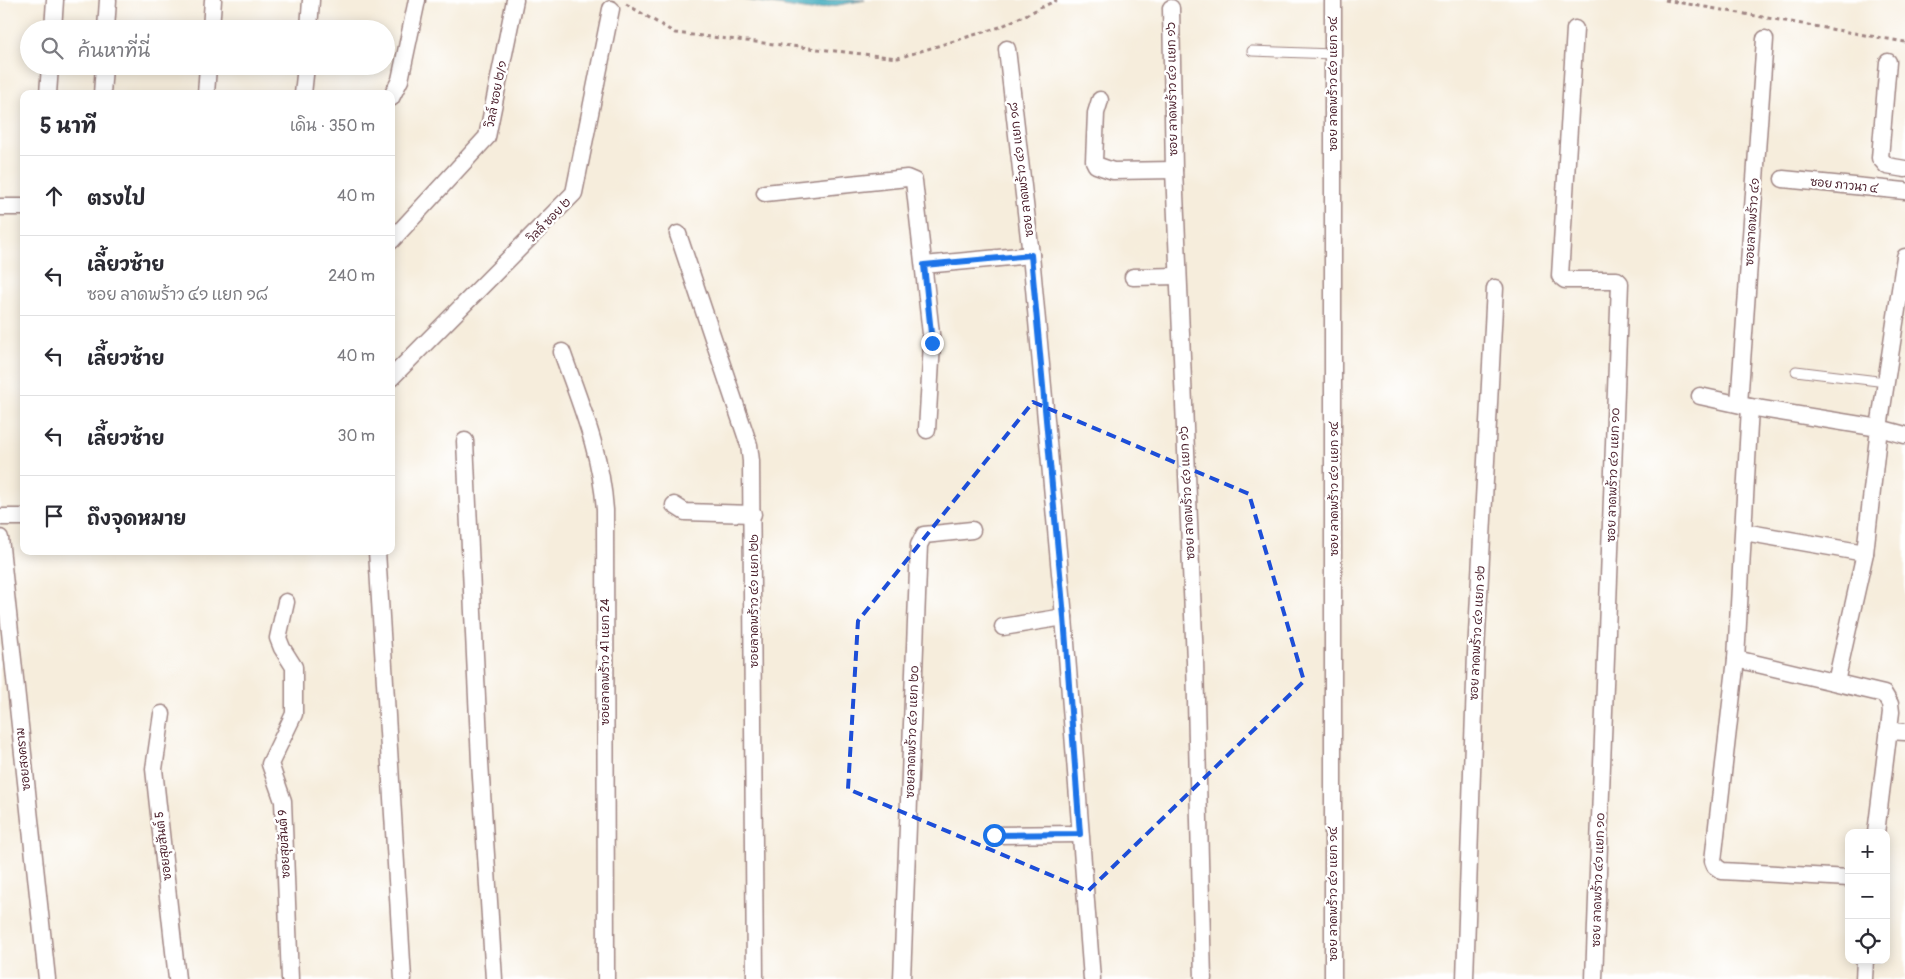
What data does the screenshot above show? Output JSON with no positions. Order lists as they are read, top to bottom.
{
  "streets": {
    "street": [
      "ซอย ลาดพร้าว ๔๑ แยก ๑๔",
      "ซอย ลาดพร้าว ๔๑ แยก ๑๖",
      "วิลล์ ซอย ๒/๑",
      "ซอย ลาดพร้าว ๔๑ แยก ๑๘",
      "ซอย ภาวนา ๔",
      "วิลล์ ซอย ๒",
      "ซอยลาดพร้าว ๔๑",
      "ซอย ลาดพร้าว ๔๑ แยก ๑๐",
      "ซอยลาดพร้าว ๔๑ แยก ๒๒",
      "ซอย ลาดพร้าว ๔๑ แยก ๑๒",
      "ซอยลาดพร้าว 41 แยก 24",
      "ซอยลาดพร้าว ๔๑ แยก ๒๐",
      "ซอยสงคราม",
      "ซอยสุขสันต์ 9",
      "ซอยสุขสันต์ 5"
    ]
  },
  "page": {
    "search": "ค้นหาที่นี่",
    "heading": ["5 นาที", "เดิน · 350 m"],
    "list": [
      ["ตรงไป", "40 m"],
      ["เลี้ยวซ้าย", "ซอย ลาดพร้าว ๔๑ แยก ๑๘", "240 m"],
      ["เลี้ยวซ้าย", "40 m"],
      ["เลี้ยวซ้าย", "30 m"],
      "ถึงจุดหมาย"
    ],
    "map_buttons": ["+", "−"]
  }
}
